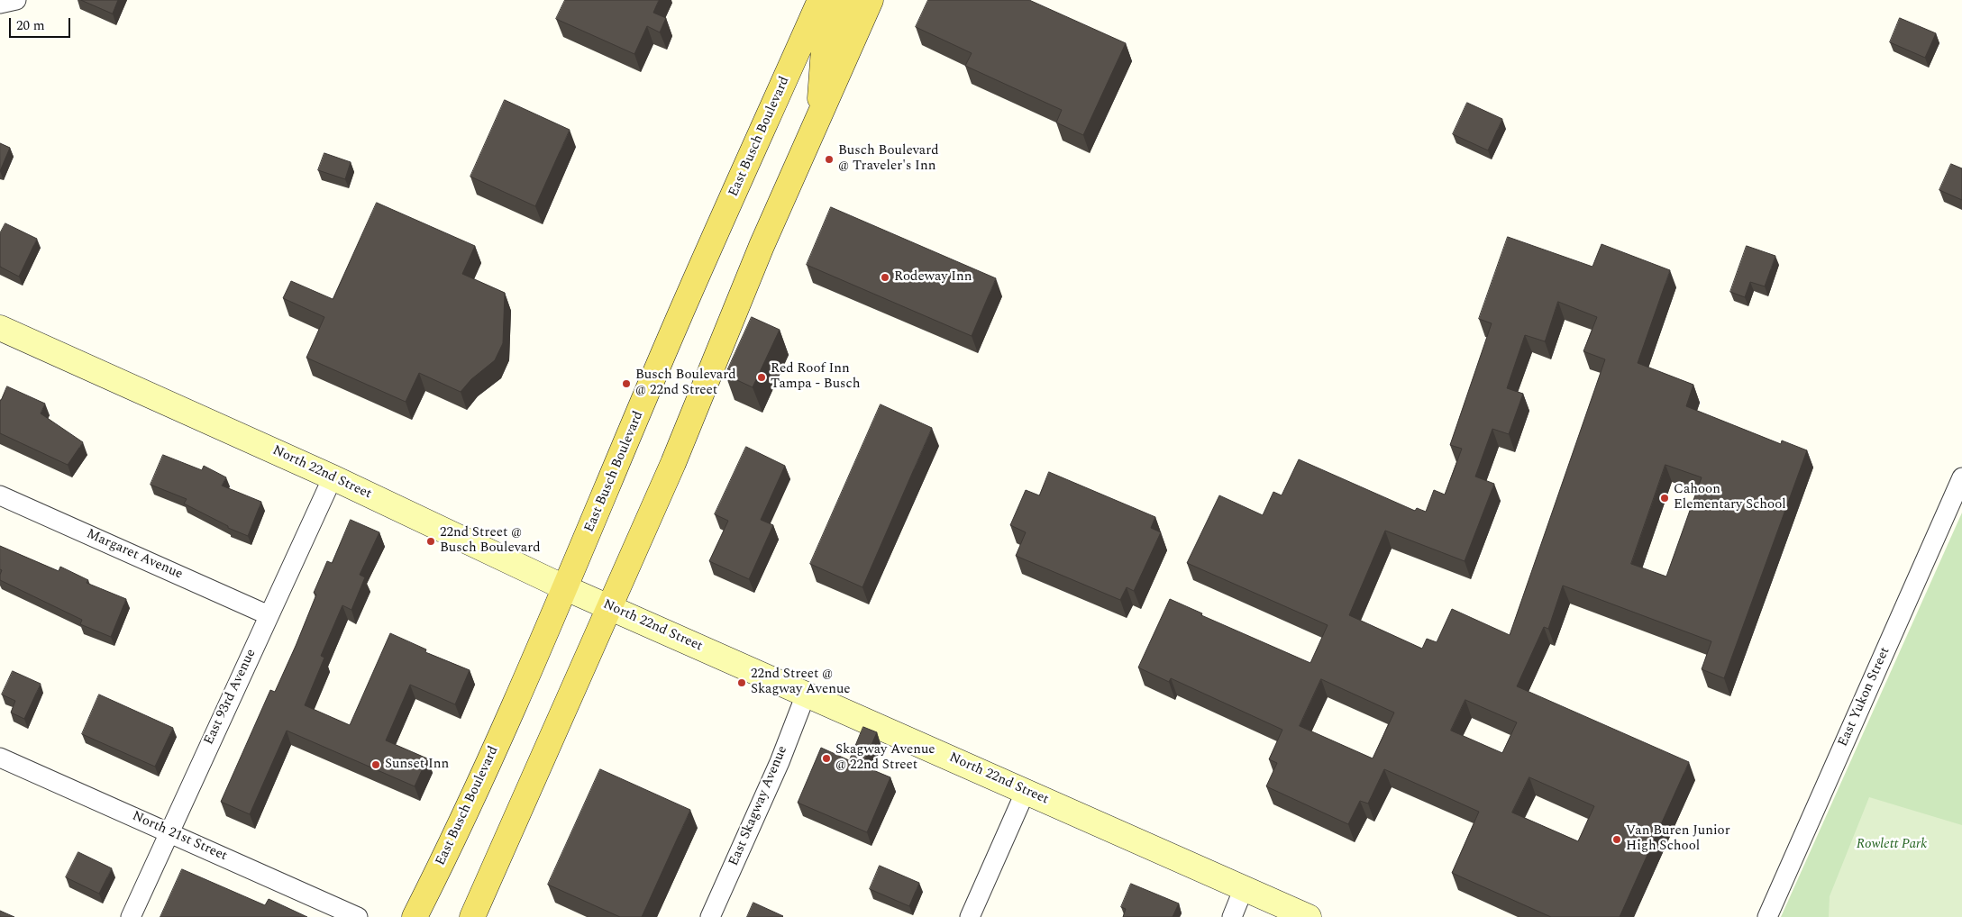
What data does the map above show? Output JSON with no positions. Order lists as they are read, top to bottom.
{
  "streets": {
    "main road": ["East Busch Boulevard"],
    "street": [
      "North 22nd Street",
      "Margaret Avenue",
      "East 93rd Avenue",
      "East Yukon Street",
      "East Skagway Avenue",
      "North 21st Street"
    ]
  },
  "crossings": [
    ["East Busch Boulevard", "North 22nd Street"],
    ["North 22nd Street", "East 93rd Avenue"],
    ["North 22nd Street", "East Skagway Avenue"],
    ["Margaret Avenue", "East 93rd Avenue"],
    ["East 93rd Avenue", "North 21st Street"]
  ],
  "parks": ["Rowlett Park"],
  "places": [
    "Busch Boulevard @ Traveler's Inn",
    "Rodeway Inn",
    "Red Roof Inn Tampa - Busch",
    "Busch Boulevard @ 22nd Street",
    "Cahoon Elementary School",
    "22nd Street @ Busch Boulevard",
    "22nd Street @ Skagway Avenue",
    "Skagway Avenue @ 22nd Street",
    "Sunset Inn",
    "Van Buren Junior High School"
  ],
  "scale_bar": "20 m"
}
